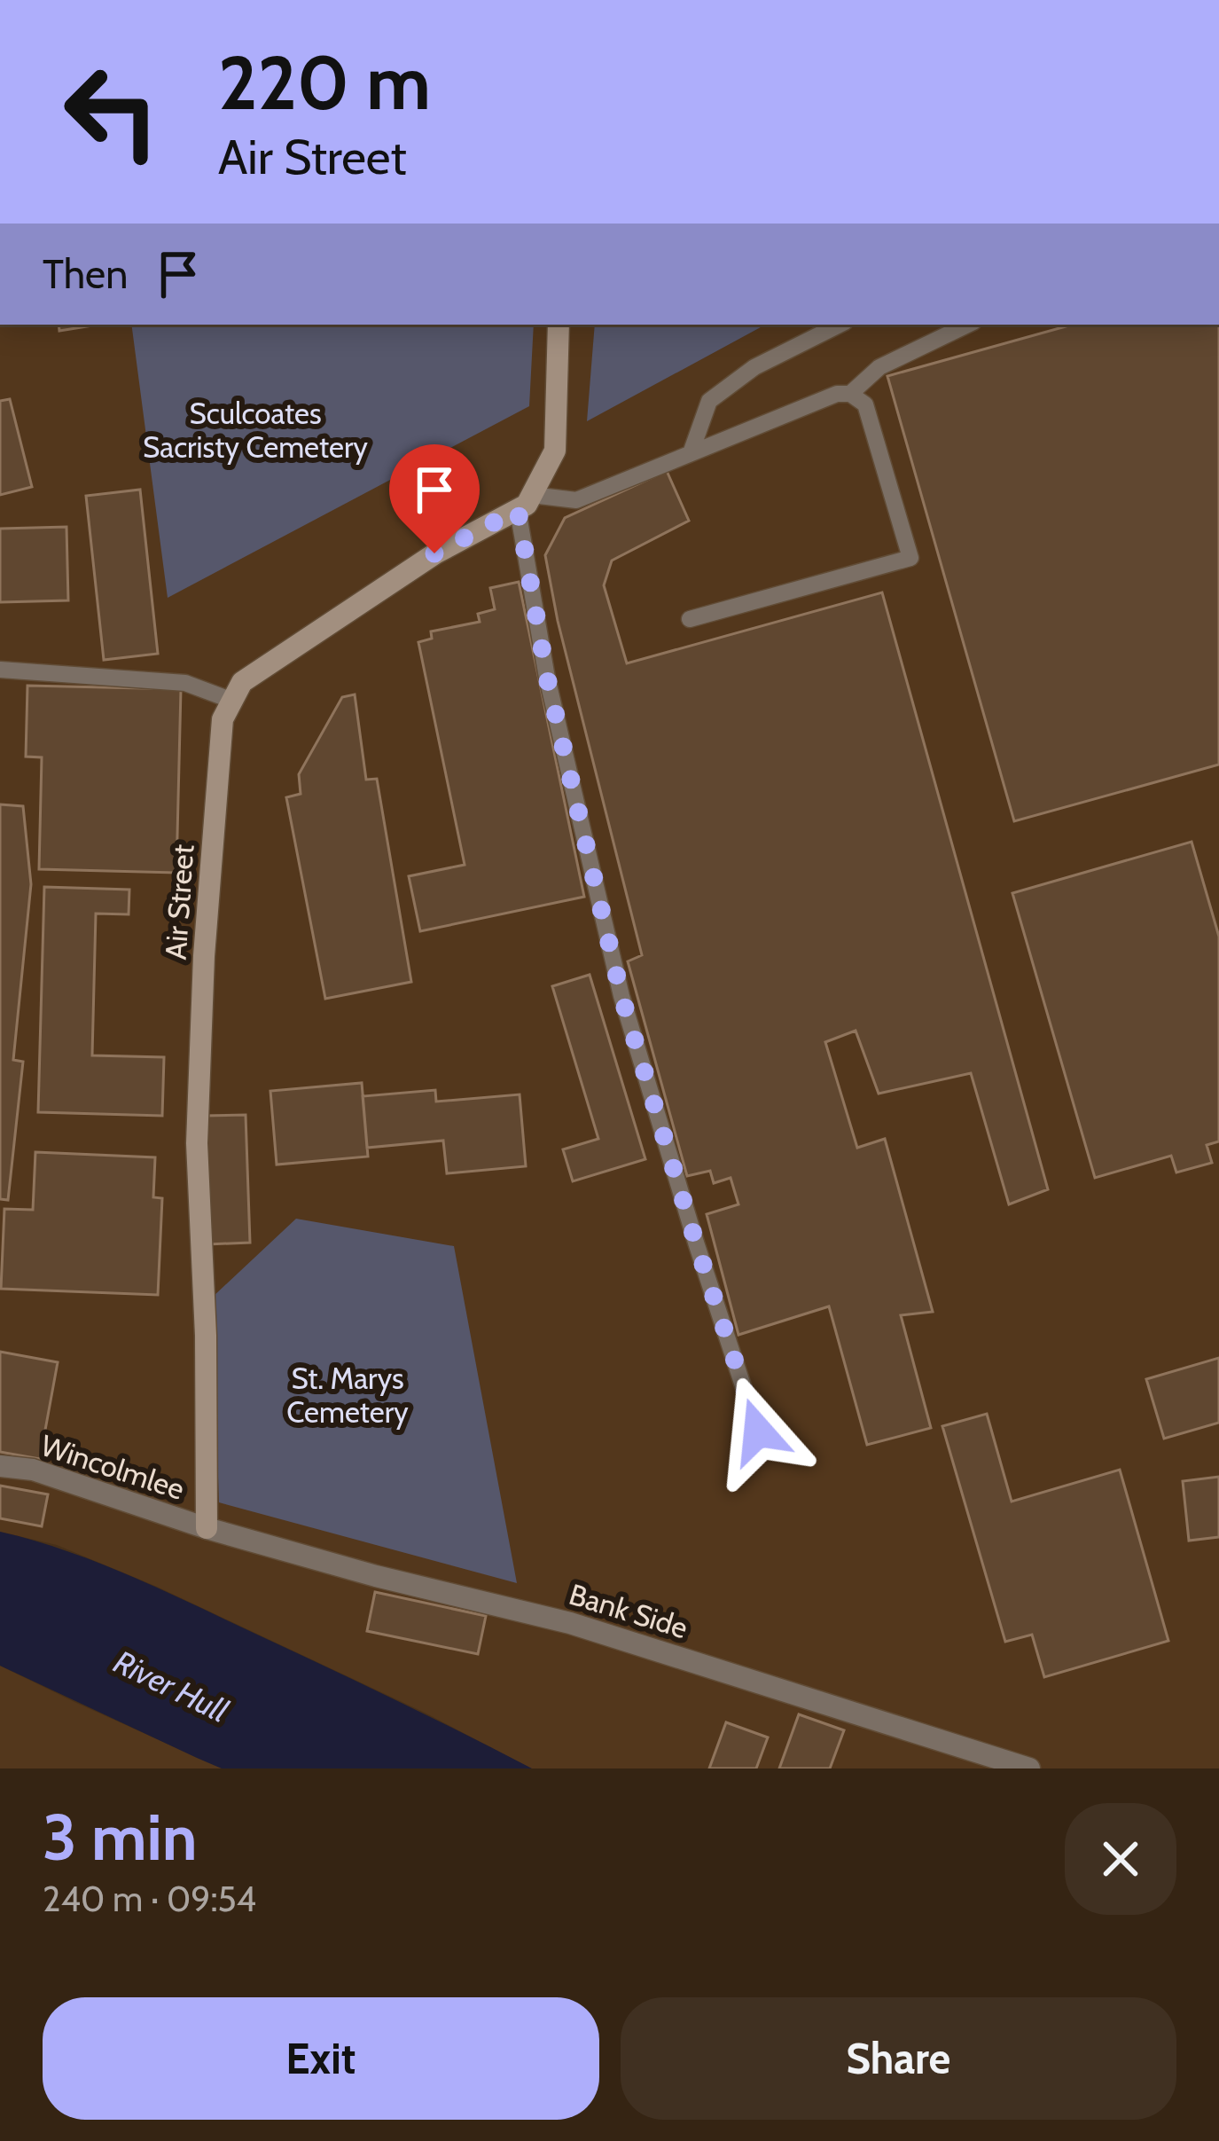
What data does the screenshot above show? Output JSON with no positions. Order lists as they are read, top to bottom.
{
  "streets": {
    "street": ["Air Street", "Wincolmlee", "Bank Side"]
  },
  "crossings": [
    ["Air Street", "Wincolmlee"],
    ["Air Street", "Bank Side"],
    ["Wincolmlee", "Bank Side"]
  ],
  "water": ["River Hull"],
  "parks": ["Sculcoates Sacristy Cemetery", "St. Marys Cemetery"],
  "page": {
    "turn": ["220 m", "Air Street"],
    "then": "Then",
    "heading": ["3 min", "240 m · 09:54"],
    "buttons": ["Exit", "Share"]
  }
}
